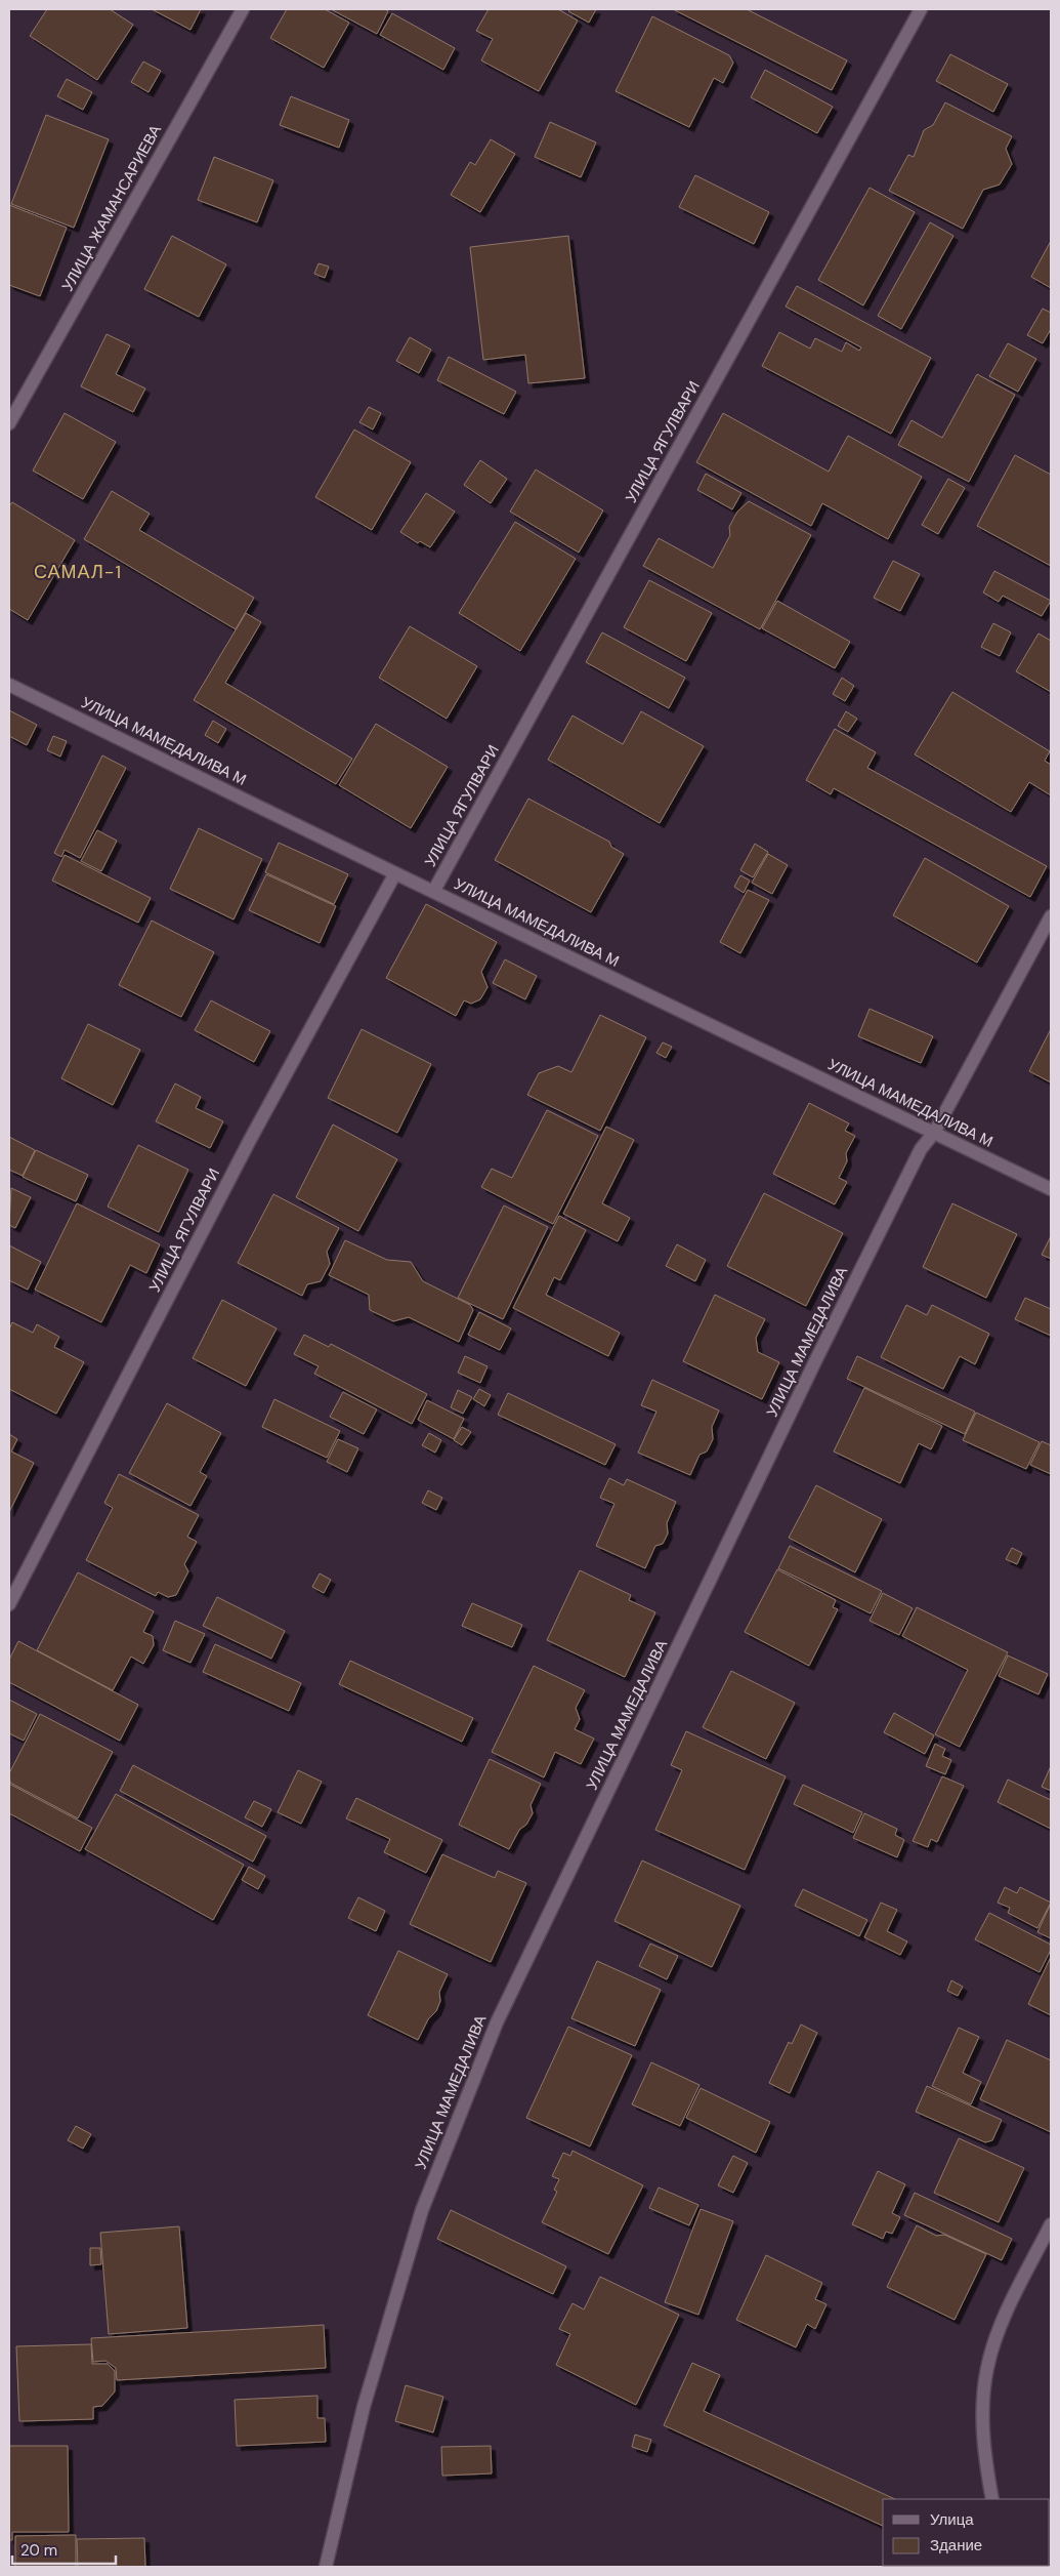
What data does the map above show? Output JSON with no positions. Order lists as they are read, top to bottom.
{
  "streets": {
    "street": [
      "УЛИЦА ЖАМАНСАРИЕВА",
      "УЛИЦА ЯГУЛВАРИ",
      "УЛИЦА МАМЕДАЛИВА М",
      "УЛИЦА МАМЕДАЛИВА"
    ]
  },
  "crossings": [
    ["УЛИЦА ЯГУЛВАРИ", "УЛИЦА МАМЕДАЛИВА М"],
    ["УЛИЦА МАМЕДАЛИВА М", "УЛИЦА МАМЕДАЛИВА"]
  ],
  "districts": ["САМАЛ-1"],
  "legend": ["Улица", "Здание"],
  "scale_bar": "20 m"
}
